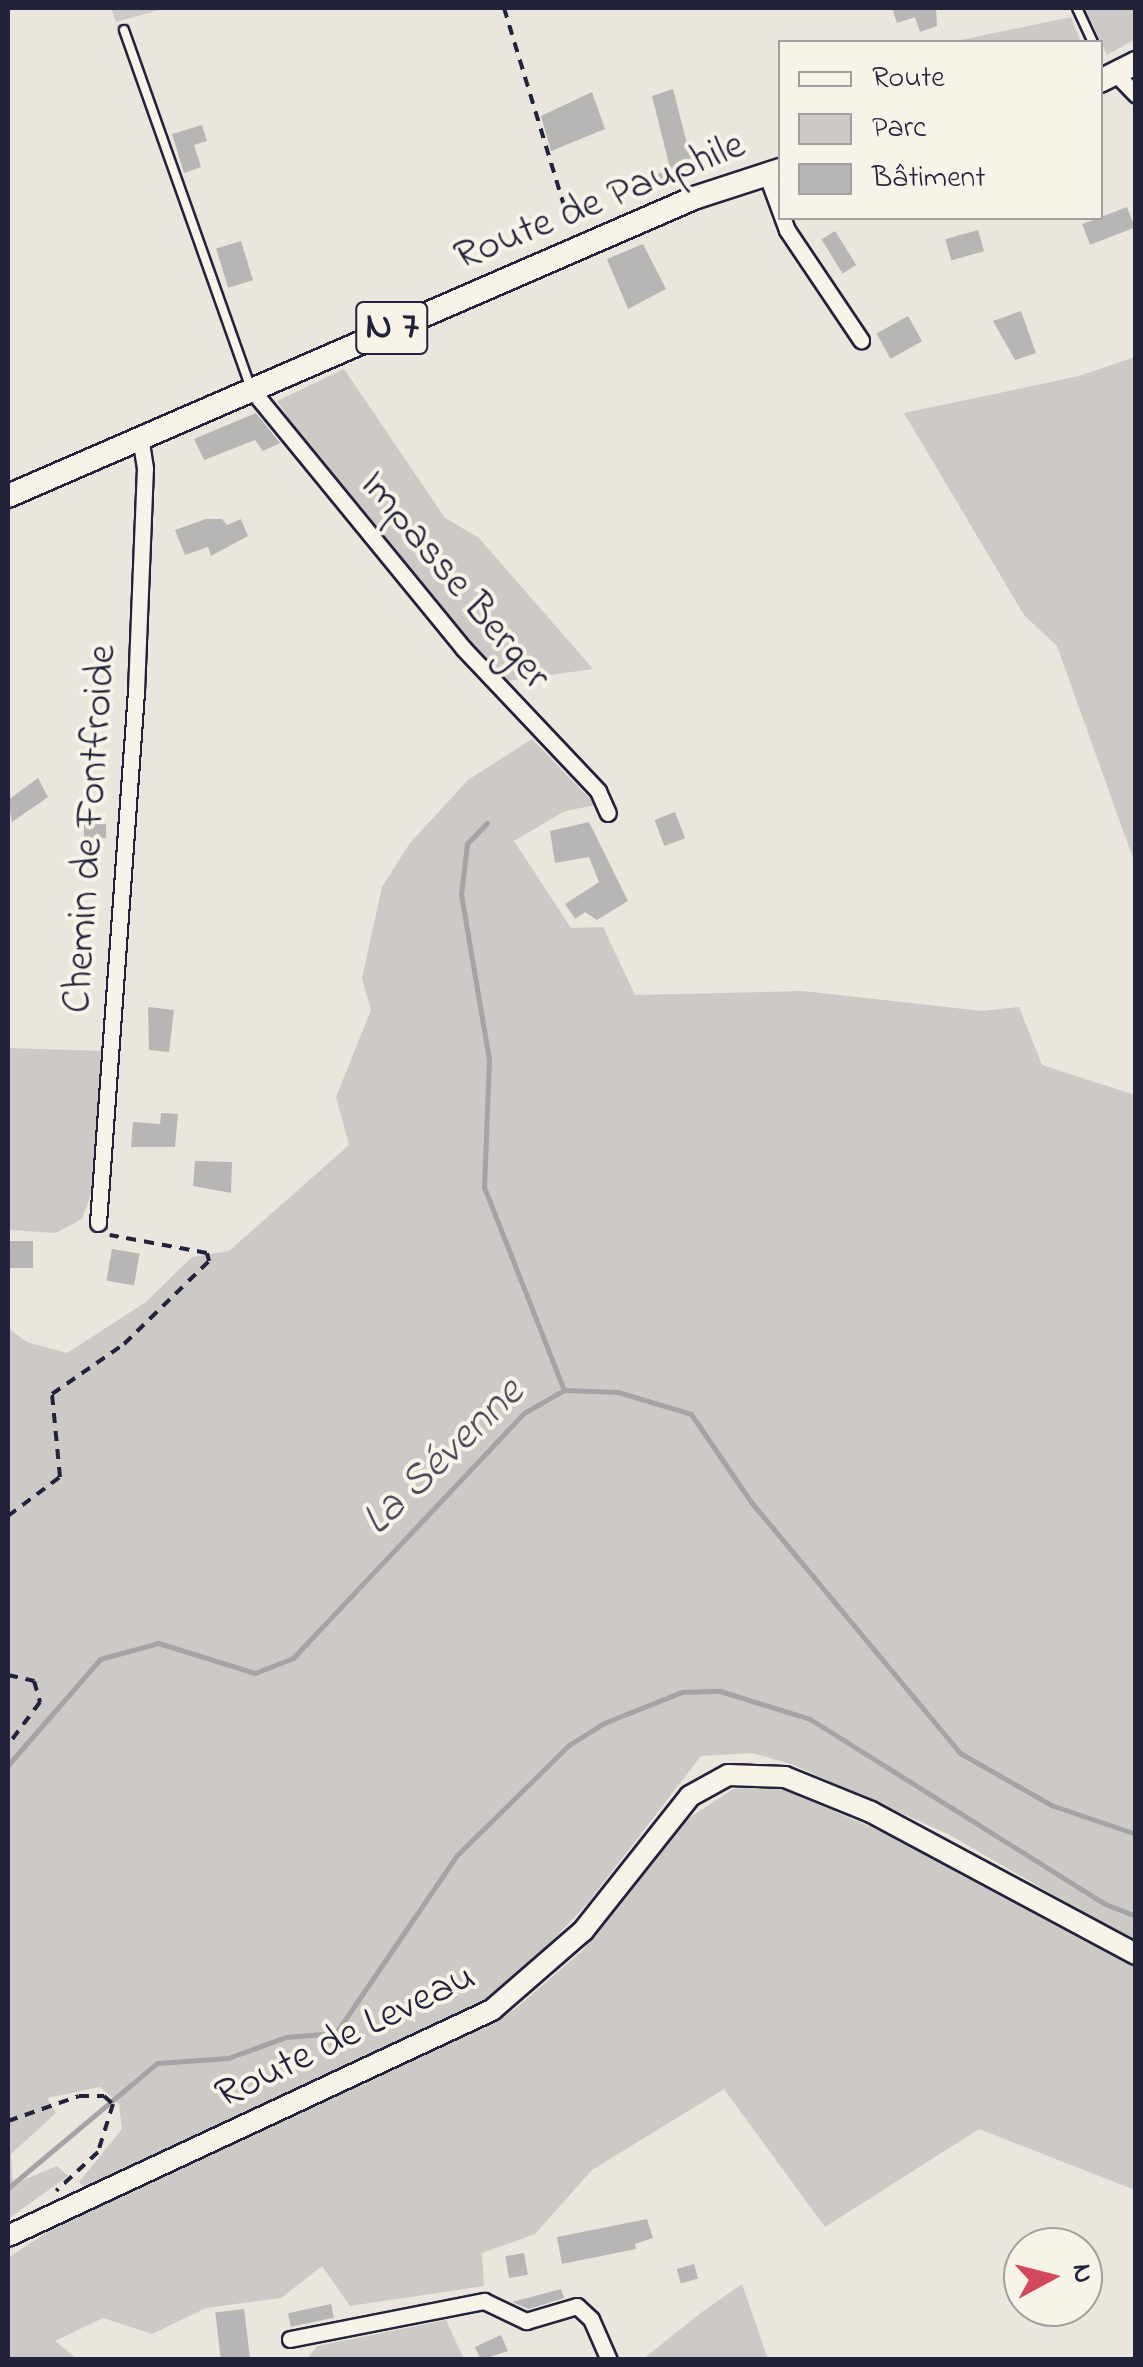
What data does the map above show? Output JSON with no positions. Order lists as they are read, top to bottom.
{
  "streets": {
    "main road": ["Route de Pauphile", "N 7"],
    "street": ["Impasse Berger", "Chemin de Fontfroide", "Route de Leveau"]
  },
  "crossings": [
    ["Route de Pauphile", "Impasse Berger"],
    ["Route de Pauphile", "Chemin de Fontfroide"]
  ],
  "water": ["La Sévenne"],
  "legend": ["Route", "Parc", "Bâtiment"],
  "north": "right"
}
